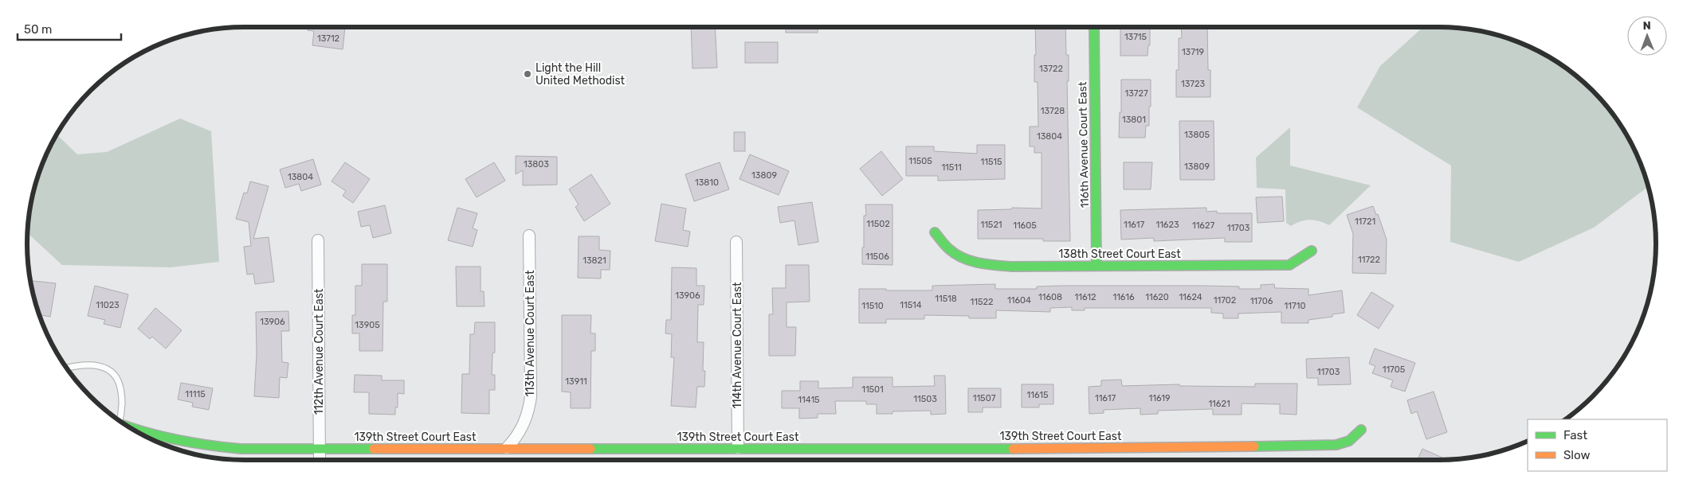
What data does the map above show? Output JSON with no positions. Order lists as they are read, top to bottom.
{
  "streets": {
    "street": [
      "116th Avenue Court East",
      "138th Street Court East",
      "113th Avenue Court East",
      "114th Avenue Court East",
      "112th Avenue Court East",
      "139th Street Court East"
    ]
  },
  "crossings": [
    ["116th Avenue Court East", "138th Street Court East"],
    ["113th Avenue Court East", "139th Street Court East"],
    ["114th Avenue Court East", "139th Street Court East"],
    ["112th Avenue Court East", "139th Street Court East"]
  ],
  "places": ["Light the Hill United Methodist"],
  "house_numbers": [
    "13715",
    "13712",
    "13719",
    "13722",
    "13723",
    "13727",
    "13728",
    "13801",
    "13805",
    "13804",
    "11505",
    "11515",
    "13803",
    "13809",
    "11511",
    "13809",
    "13804",
    "13810",
    "11721",
    "11502",
    "11521",
    "11617",
    "11623",
    "11605",
    "11627",
    "11703",
    "11506",
    "11722",
    "13821",
    "13906",
    "11608",
    "11612",
    "11616",
    "11620",
    "11624",
    "11518",
    "11604",
    "11702",
    "11706",
    "11522",
    "11023",
    "11514",
    "11510",
    "11710",
    "13906",
    "13905",
    "11705",
    "11703",
    "13911",
    "11501",
    "11115",
    "11615",
    "11507",
    "11617",
    "11619",
    "11503",
    "11415",
    "11621"
  ],
  "legend": ["Fast", "Slow"],
  "scale_bar": "50 m",
  "north": "top"
}
